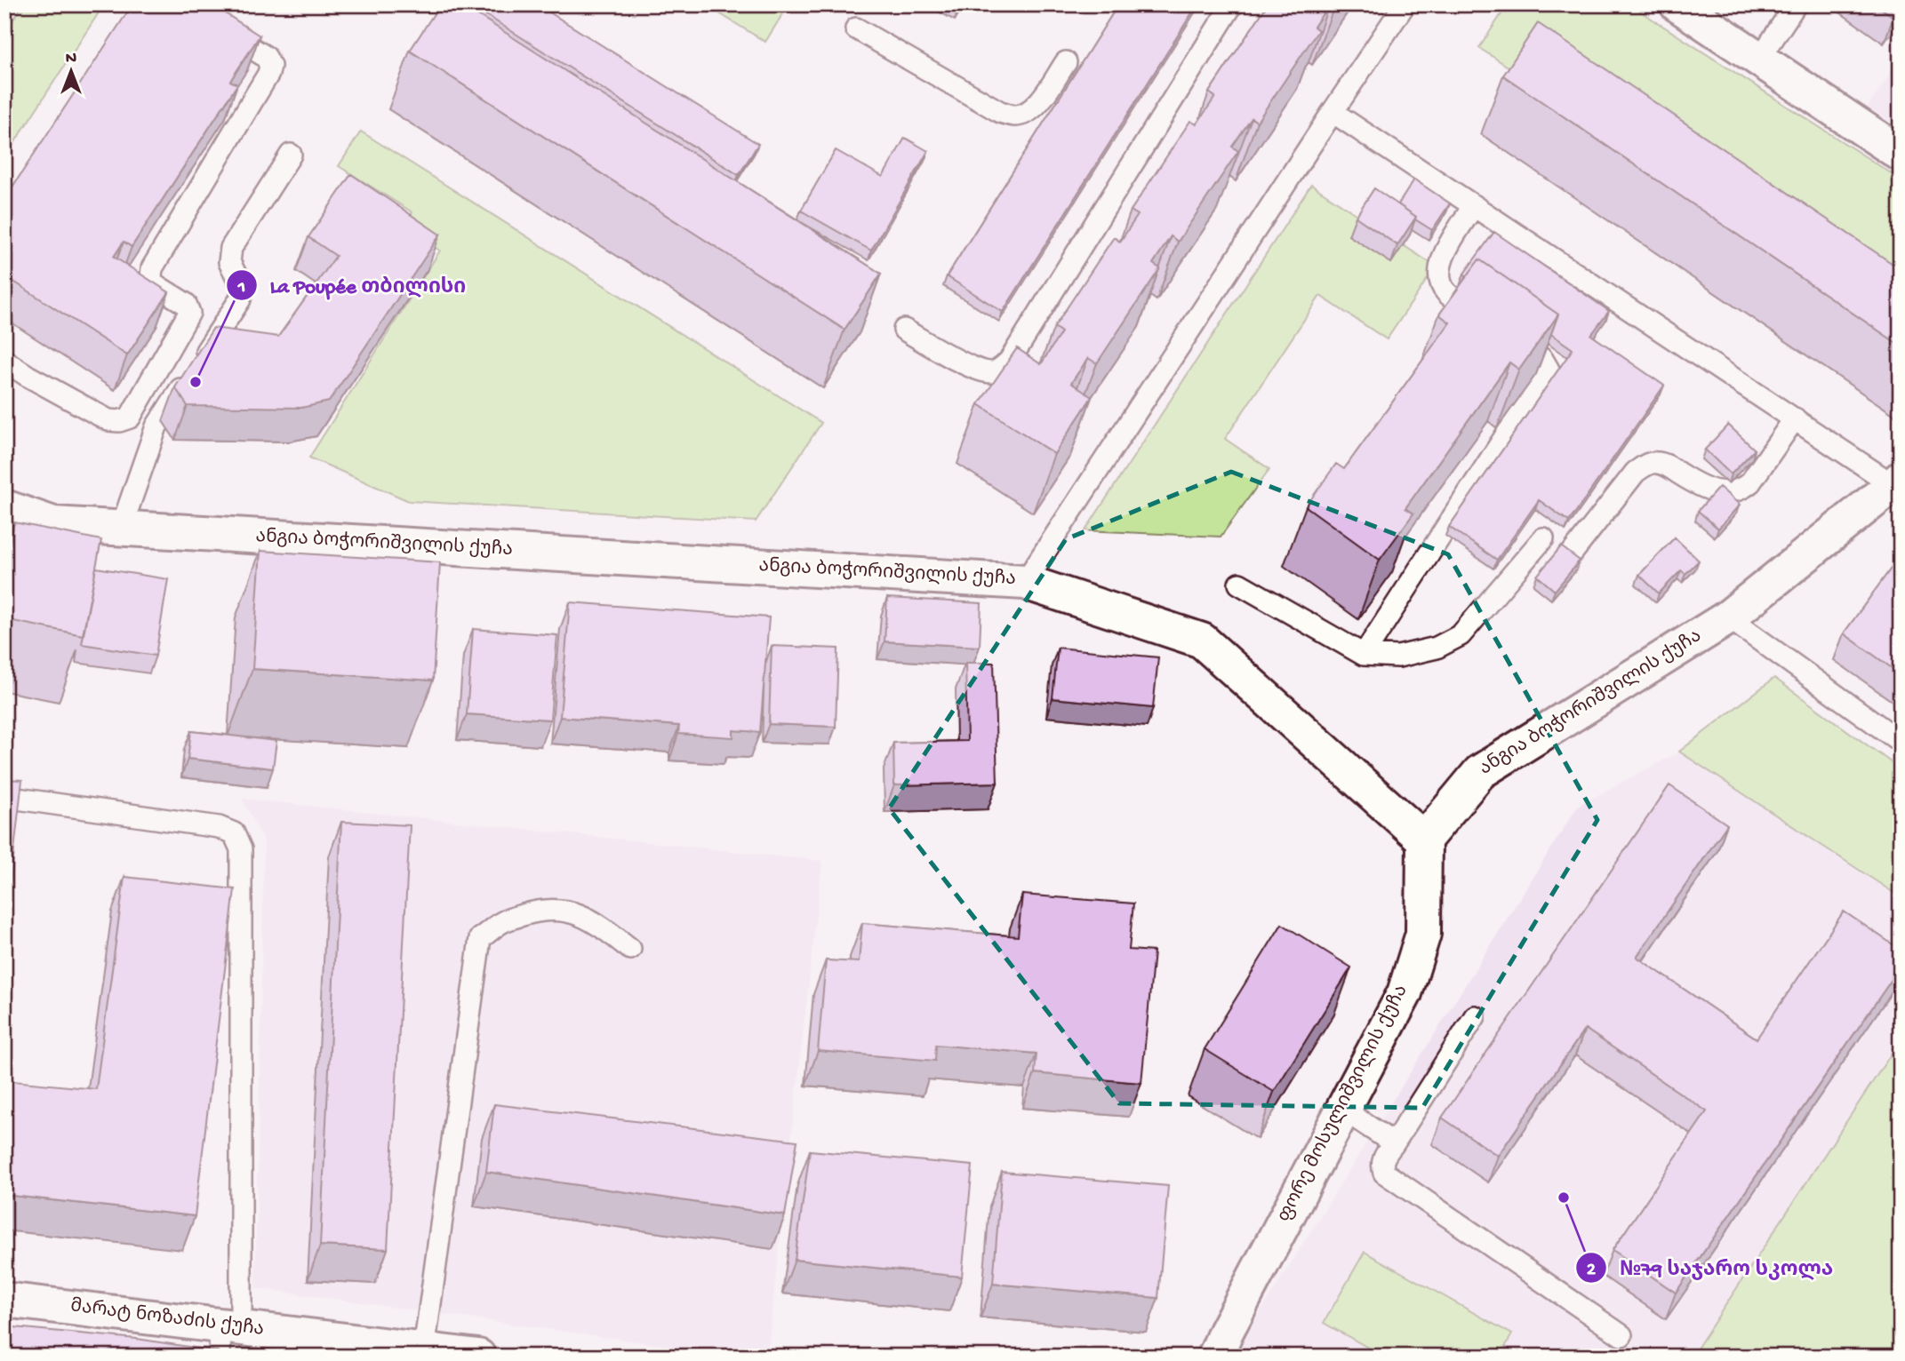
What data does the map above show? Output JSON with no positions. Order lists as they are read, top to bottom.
{
  "streets": {
    "street": ["ანგია ბოჭორიშვილის ქუჩა", "ფორე მოსულიშვილის ქუჩა", "მარატ ნოზაძის ქუჩა"]
  },
  "crossings": [
    ["ანგია ბოჭორიშვილის ქუჩა", "ფორე მოსულიშვილის ქუჩა"]
  ],
  "places": ["La Poupée თბილისი", "№79 საჯარო სკოლა"],
  "north": "top"
}
